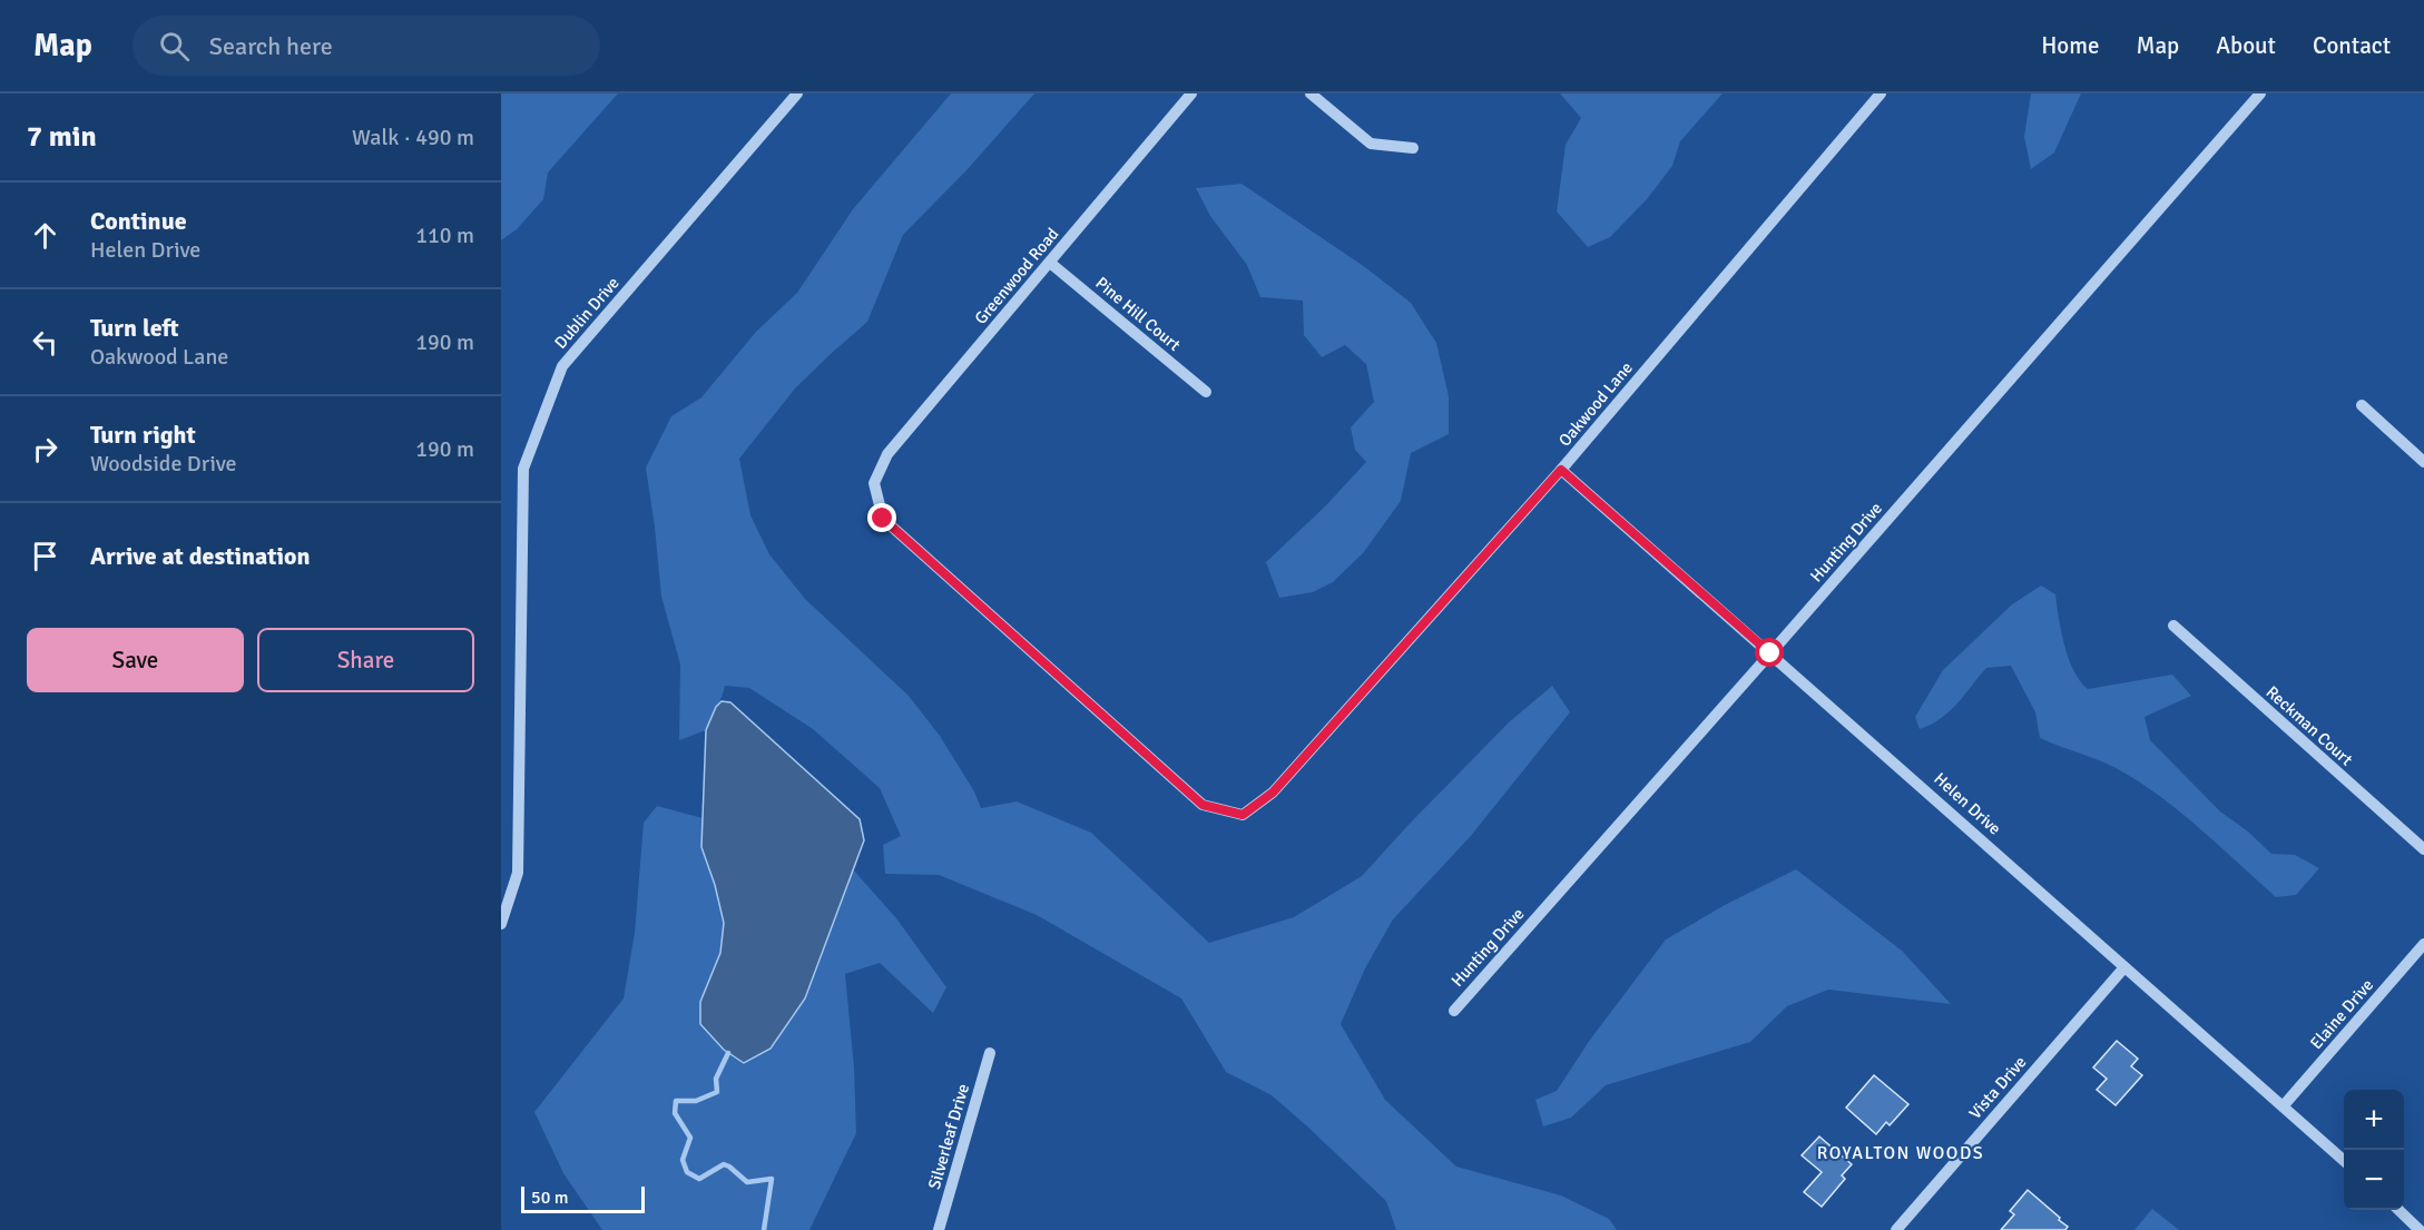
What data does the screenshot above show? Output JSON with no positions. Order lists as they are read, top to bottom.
{
  "streets": {
    "street": [
      "Greenwood Road",
      "Dublin Drive",
      "Pine Hill Court",
      "Oakwood Lane",
      "Hunting Drive",
      "Reckman Court",
      "Helen Drive",
      "Elaine Drive",
      "Vista Drive",
      "Silverleaf Drive"
    ]
  },
  "crossings": [
    ["Greenwood Road", "Pine Hill Court"],
    ["Greenwood Road", "Oakwood Lane"],
    ["Oakwood Lane", "Helen Drive"],
    ["Hunting Drive", "Helen Drive"],
    ["Helen Drive", "Elaine Drive"],
    ["Helen Drive", "Vista Drive"]
  ],
  "districts": ["ROYALTON WOODS"],
  "scale_bar": "50 m",
  "page": {
    "header": "Map",
    "search": "Search here",
    "nav": [
      "Home",
      "Map",
      "About",
      "Contact"
    ],
    "heading": ["7 min", "Walk · 490 m"],
    "list": [
      ["Continue", "Helen Drive", "110 m"],
      ["Turn left", "Oakwood Lane", "190 m"],
      ["Turn right", "Woodside Drive", "190 m"],
      "Arrive at destination"
    ],
    "buttons": ["Save", "Share"],
    "map_buttons": ["+", "−"],
    "scale": "50 m"
  }
}
